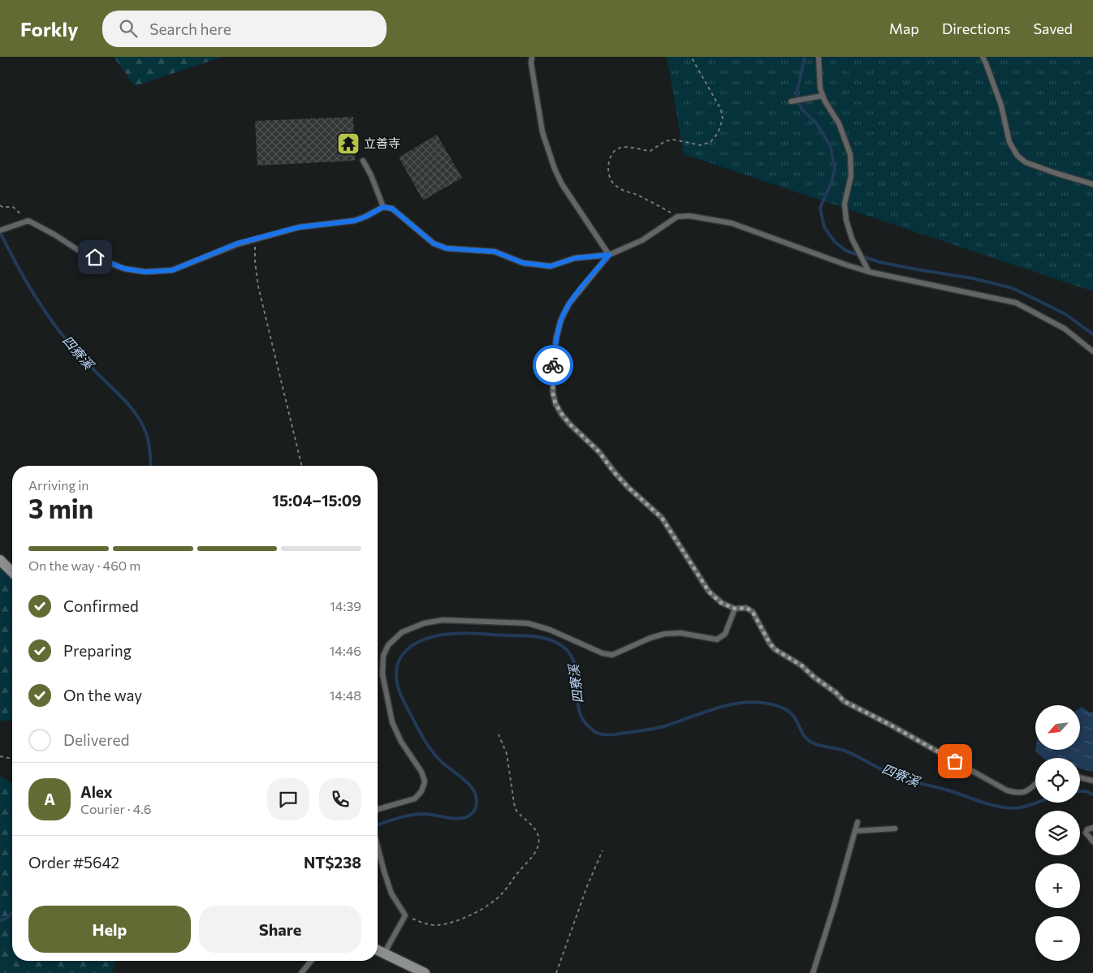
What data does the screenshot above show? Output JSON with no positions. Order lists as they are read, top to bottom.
{
  "water": ["四寮溪"],
  "places": {
    "temple": ["立善寺"]
  },
  "north": "bottom left",
  "page": {
    "header": "Forkly",
    "search": "Search here",
    "nav": ["Map", "Directions", "Saved"],
    "heading": ["3 min", "Arriving in", "15:04–15:09"],
    "panel": [
      "Alex",
      "Courier · 4.6",
      "Order #5642",
      "NT$238"
    ],
    "bar": "On the way · 460 m",
    "list": [
      ["Confirmed", "14:39"],
      ["Preparing", "14:46"],
      ["On the way", "14:48"],
      "Delivered"
    ],
    "map_buttons": ["+", "−"],
    "round": "A",
    "buttons": ["Help", "Share"]
  }
}
